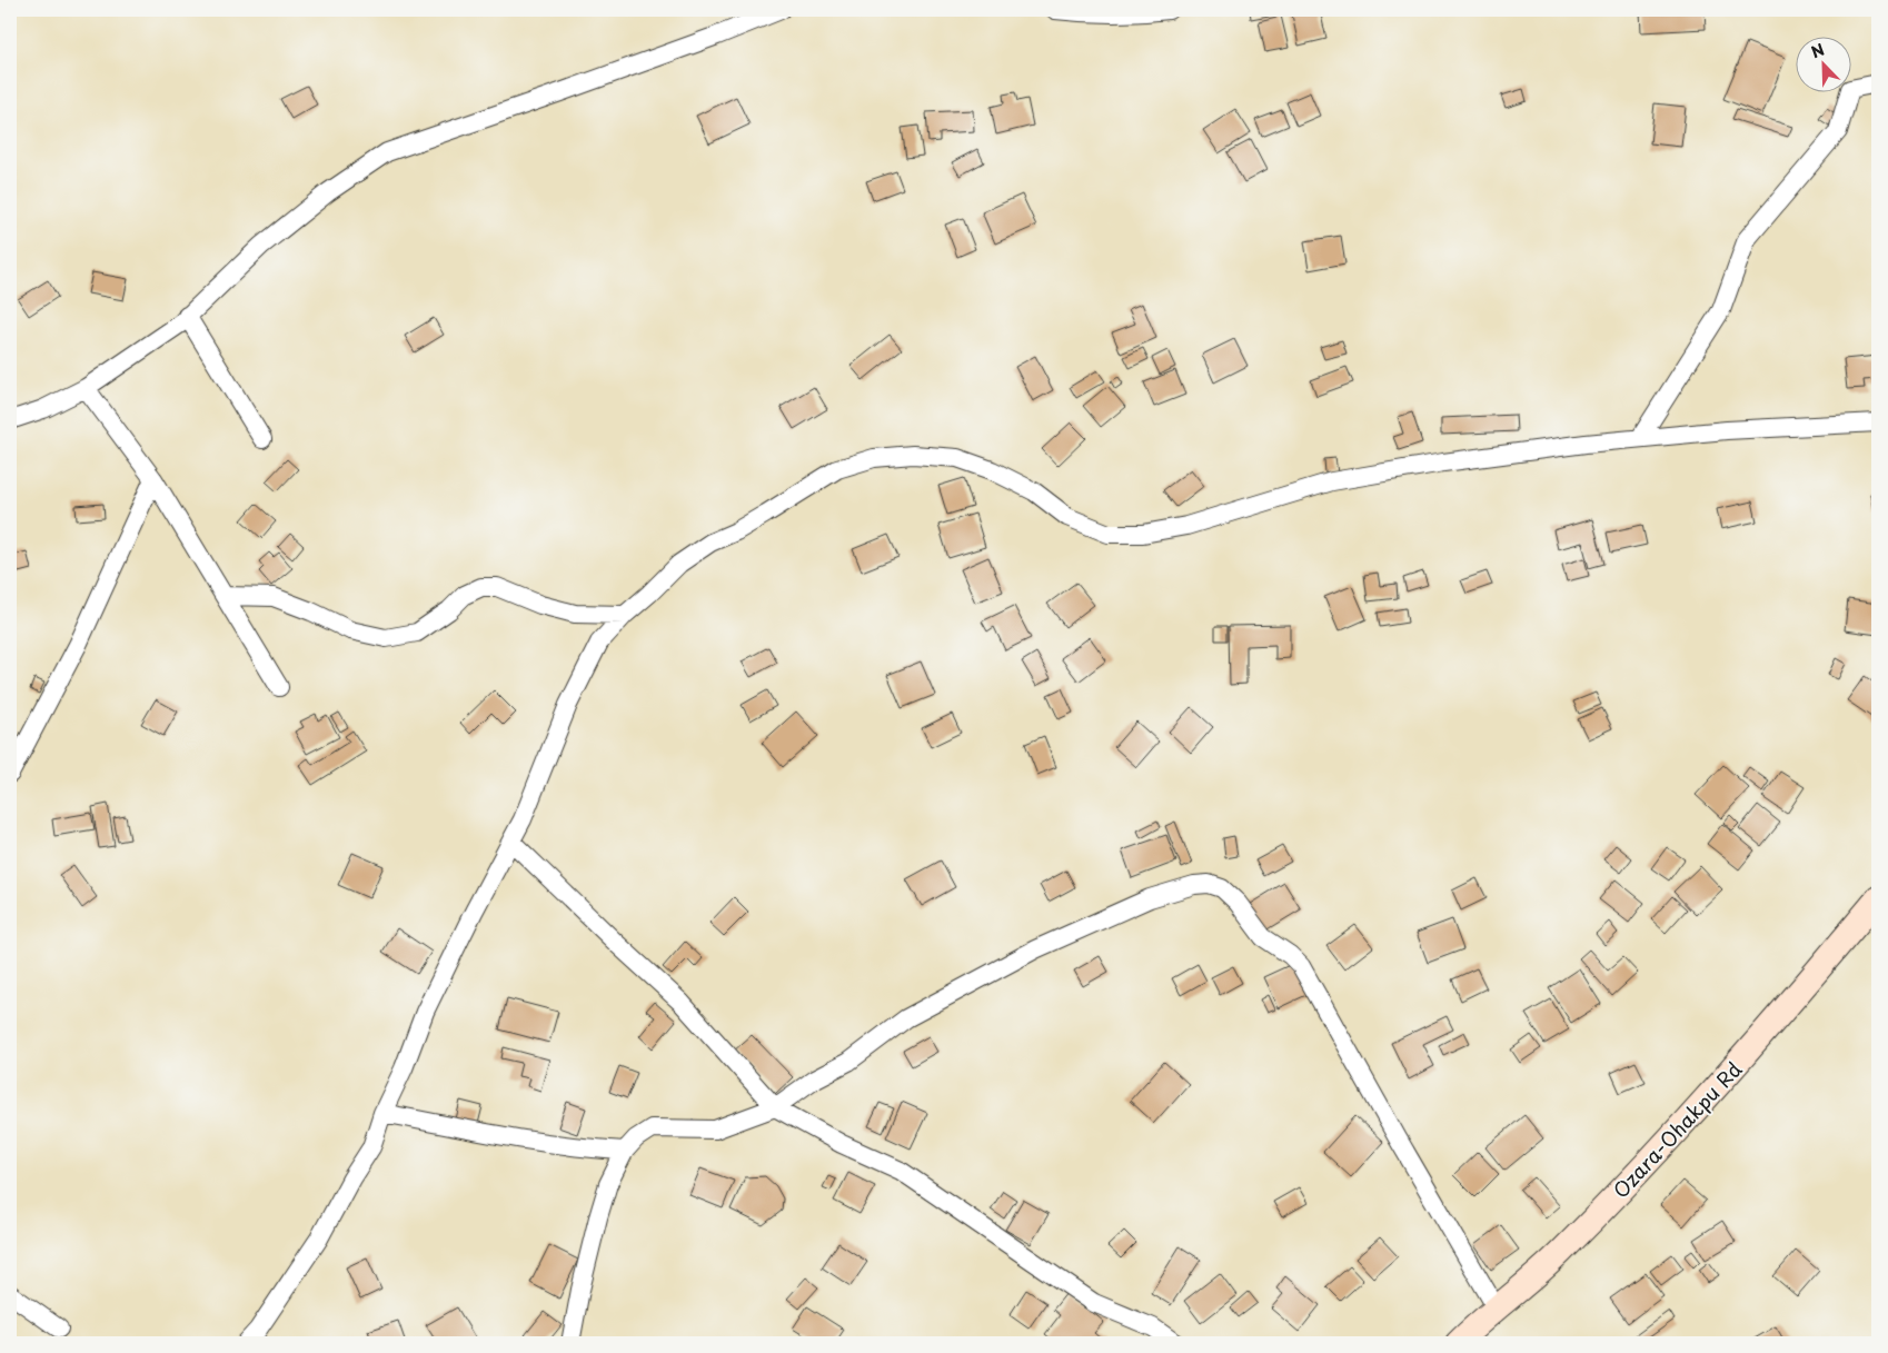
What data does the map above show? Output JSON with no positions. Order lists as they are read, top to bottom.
{
  "streets": {
    "main road": ["Ozara-Ohakpu Rd"]
  },
  "north": "top left"
}
